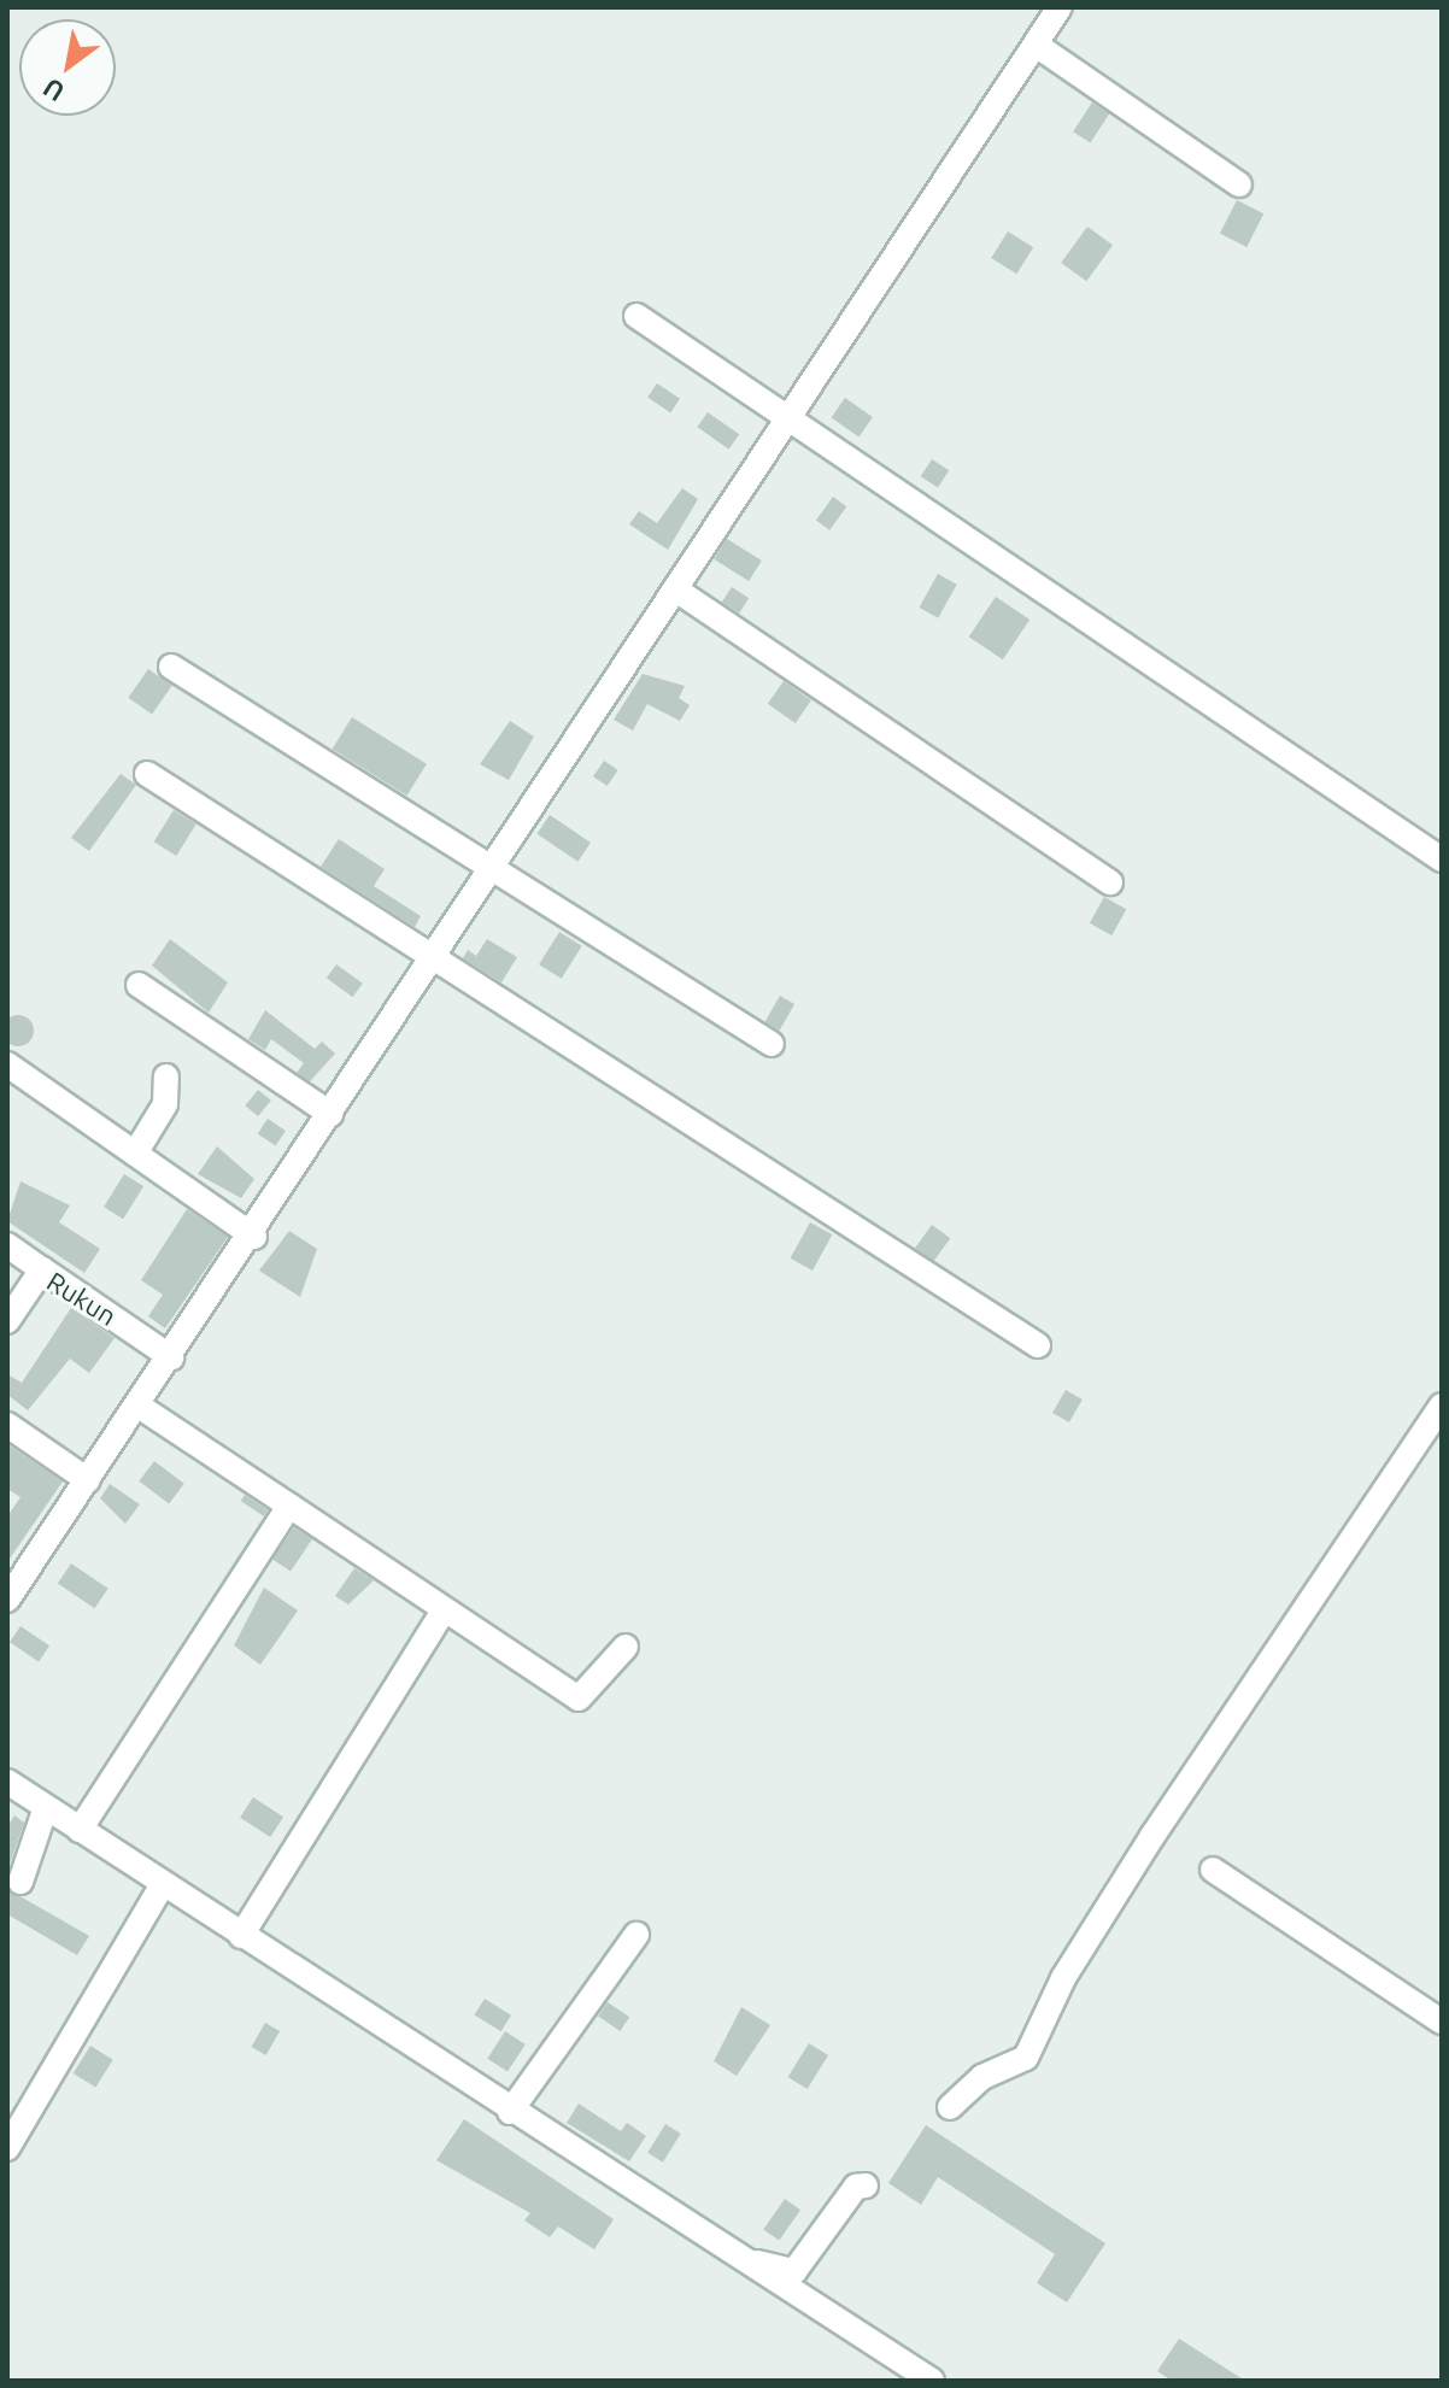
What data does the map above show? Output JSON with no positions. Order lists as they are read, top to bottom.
{
  "streets": {
    "street": ["Rukun"]
  },
  "north": "bottom left"
}
